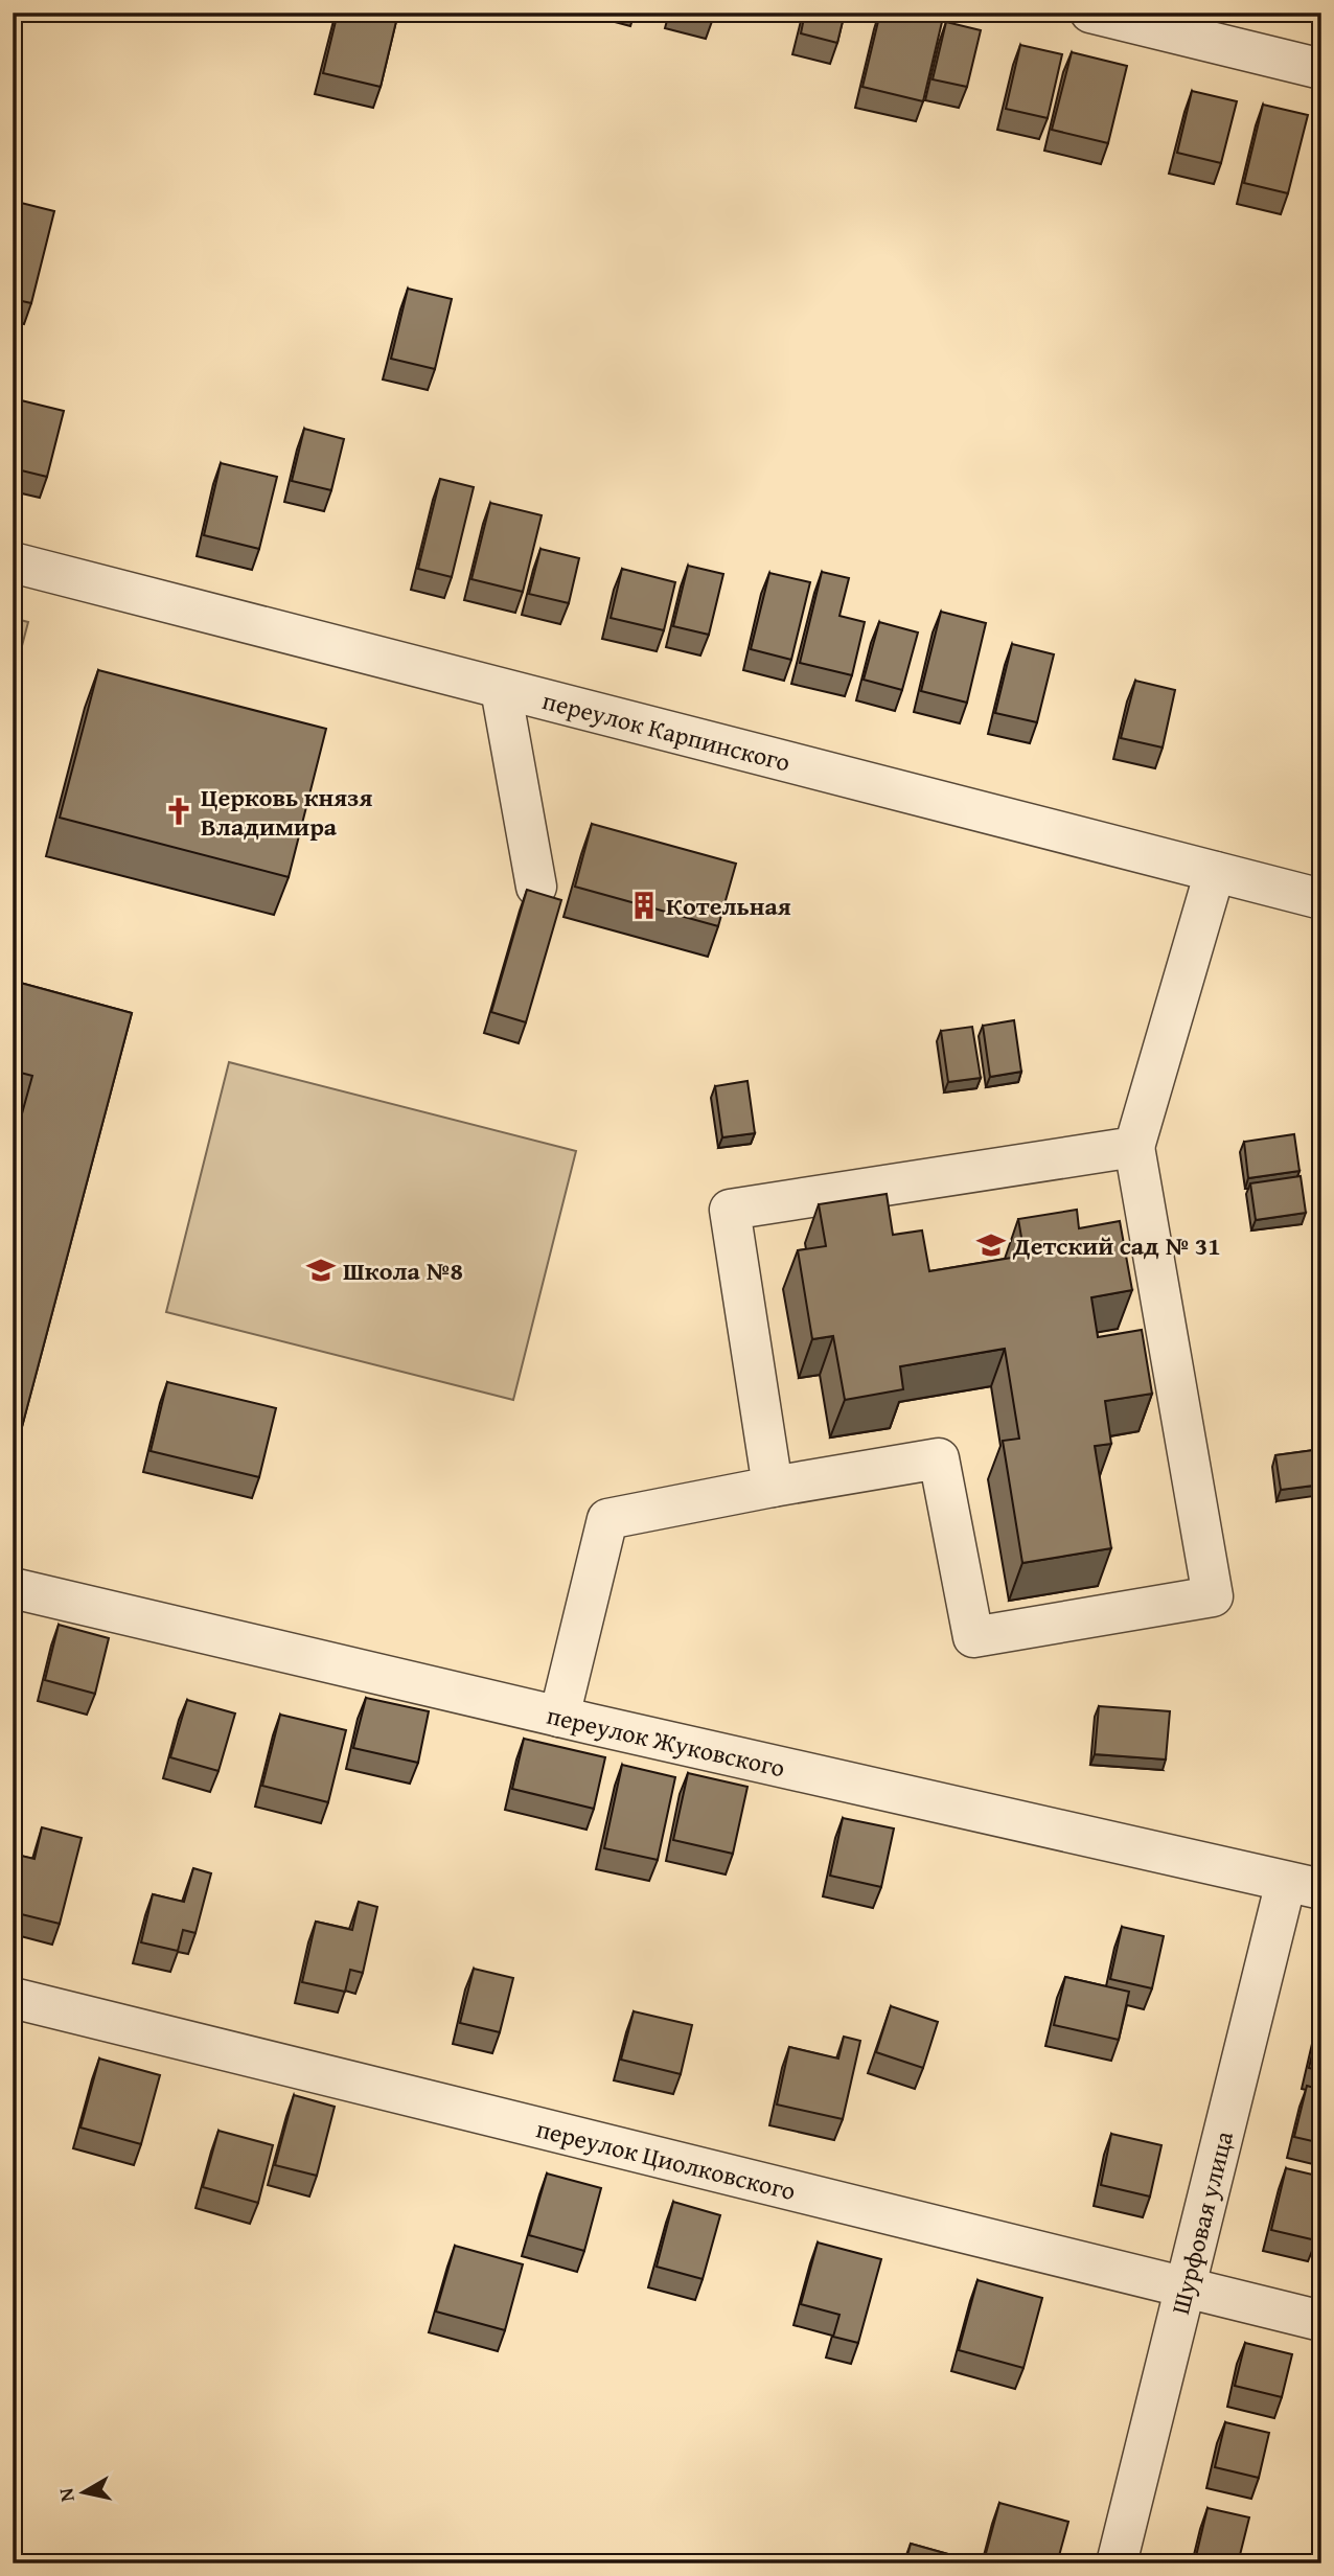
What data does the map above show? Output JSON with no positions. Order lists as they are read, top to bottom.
{
  "streets": {
    "street": [
      "переулок Карпинского",
      "переулок Жуковского",
      "переулок Циолковского",
      "Шурфовая улица"
    ]
  },
  "crossings": [
    ["переулок Жуковского", "Шурфовая улица"],
    ["переулок Циолковского", "Шурфовая улица"]
  ],
  "places": {
    "church": ["Церковь князя Владимира"],
    "building": ["Котельная"],
    "school or university": ["Детский сад № 31", "Школа №8"]
  },
  "north": "left"
}
